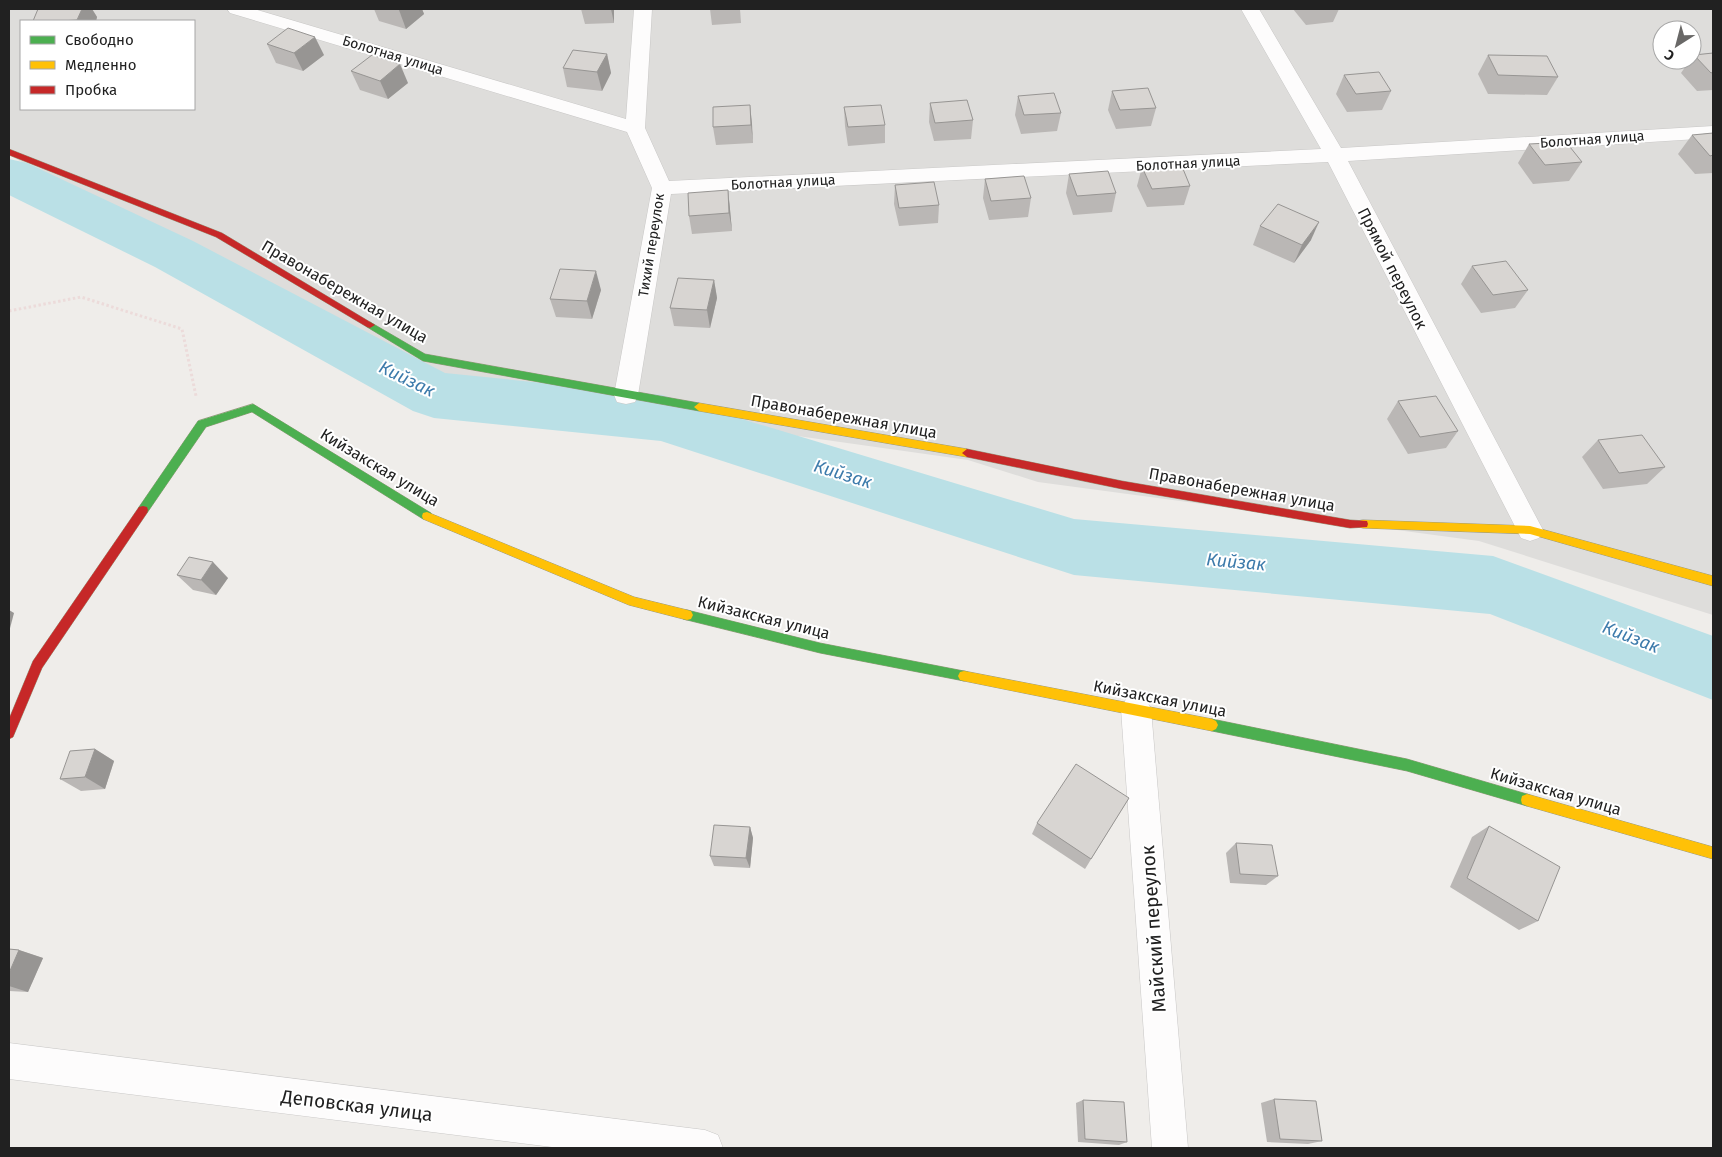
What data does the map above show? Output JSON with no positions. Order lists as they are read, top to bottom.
{
  "streets": {
    "street": [
      "Болотная улица",
      "Тихий переулок",
      "Прямой переулок",
      "Правонабережная улица",
      "Кийзакская улица",
      "Майский переулок",
      "Деповская улица"
    ]
  },
  "crossings": [
    ["Болотная улица", "Тихий переулок"],
    ["Болотная улица", "Прямой переулок"],
    ["Тихий переулок", "Правонабережная улица"],
    ["Прямой переулок", "Правонабережная улица"],
    ["Кийзакская улица", "Майский переулок"]
  ],
  "water": ["Кийзак"],
  "legend": ["Свободно", "Медленно", "Пробка"],
  "north": "bottom left"
}
